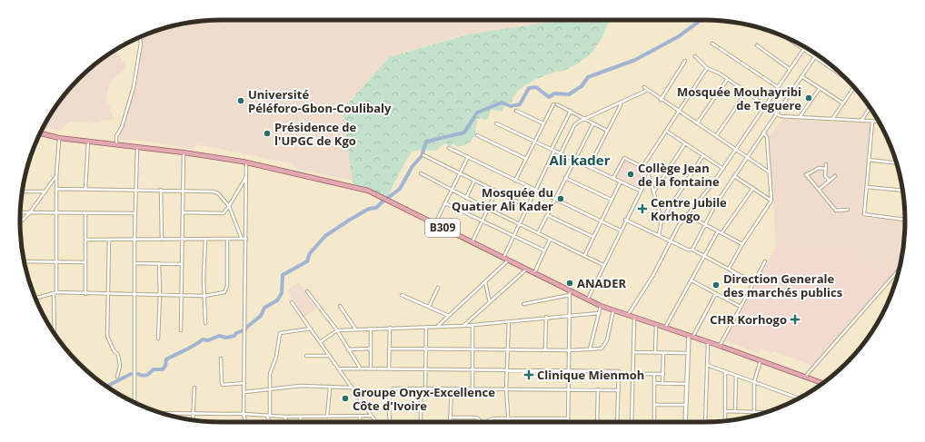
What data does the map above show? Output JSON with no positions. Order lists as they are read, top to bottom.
{
  "streets": {
    "main road": ["B309"]
  },
  "districts": ["Ali kader"],
  "places": {
    "other": [
      "Mosquée Mouhayribi de Teguere",
      "Université Péléforo-Gbon-Coulibaly",
      "Présidence de l'UPGC de Kgo",
      "Collège Jean de la fontaine",
      "Mosquée du Quatier Ali Kader",
      "ANADER",
      "Direction Generale des marchés publics",
      "Groupe Onyx-Excellence Côte d'Ivoire"
    ],
    "health": ["Centre Jubile Korhogo", "CHR Korhogo", "Clinique Mienmoh"]
  }
}
